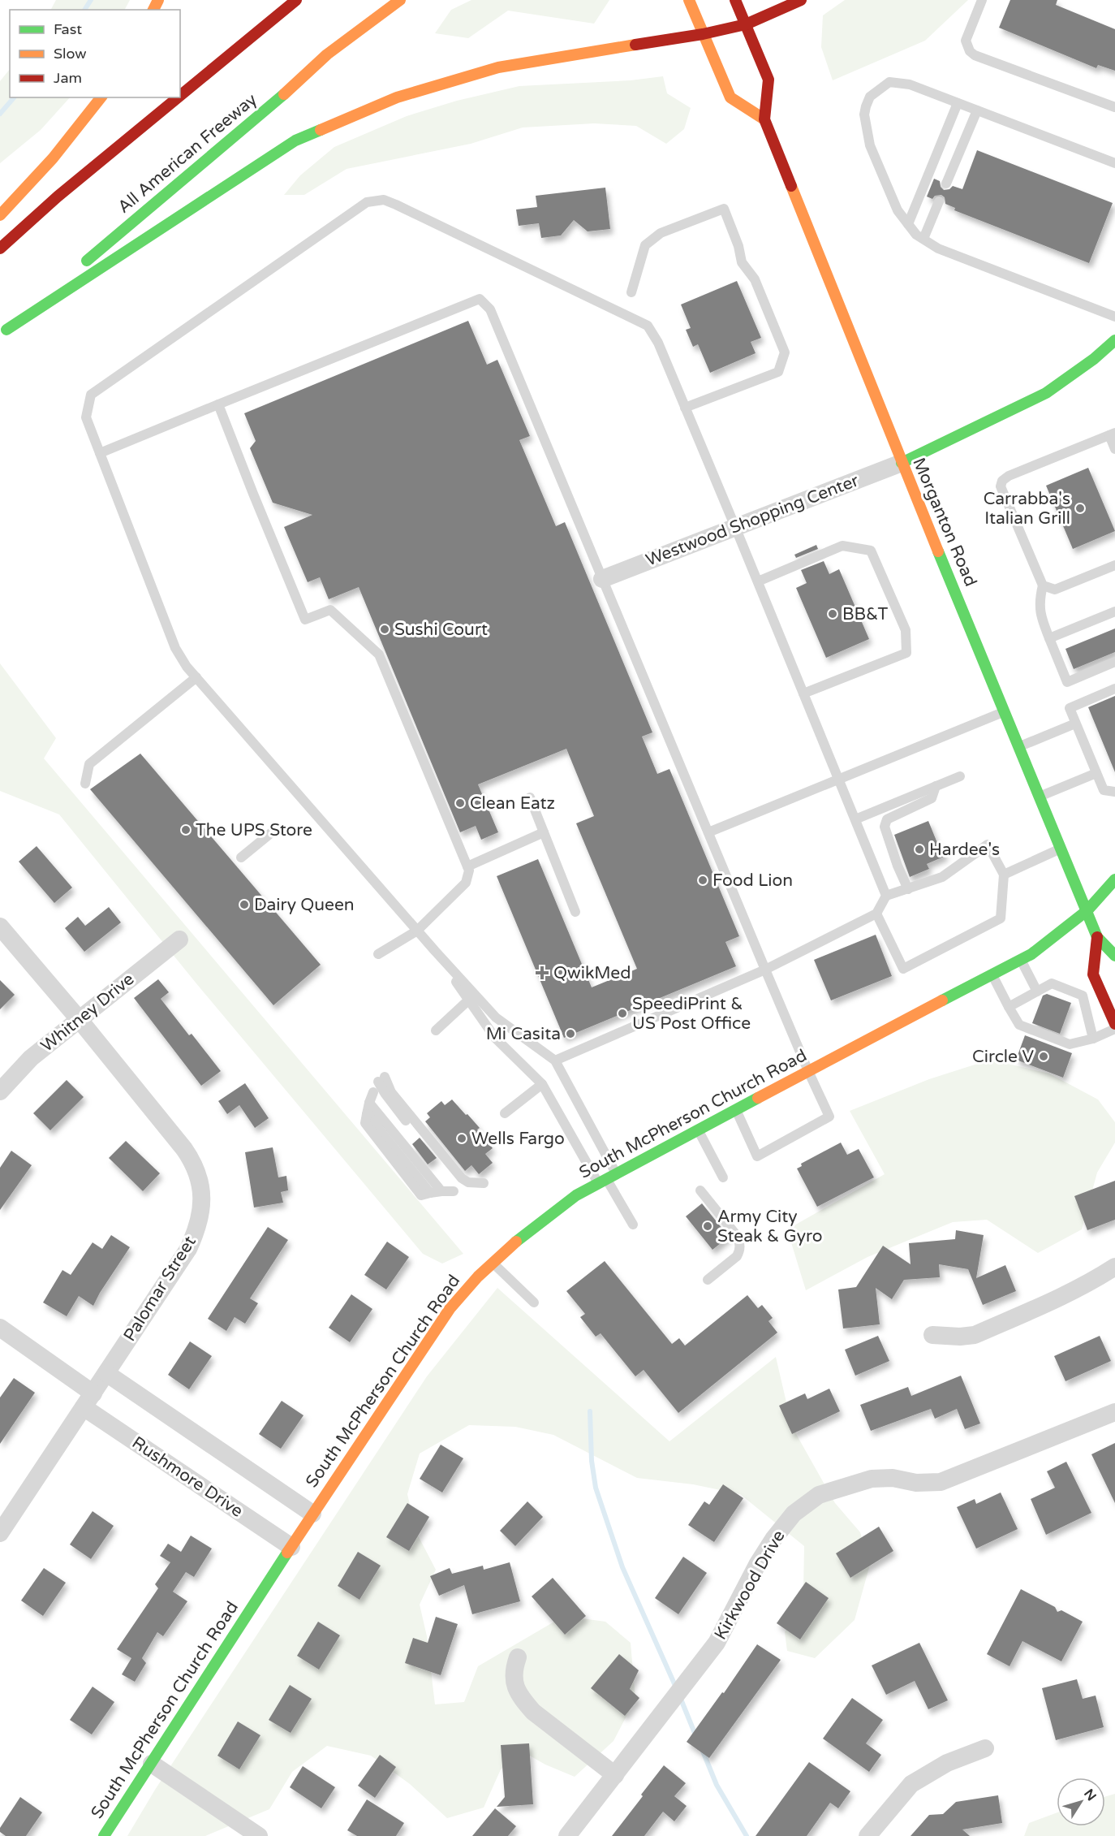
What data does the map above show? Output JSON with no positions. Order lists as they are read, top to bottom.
{
  "streets": {
    "main road": ["All American Freeway", "Morganton Road", "South McPherson Church Road"],
    "street": [
      "Westwood Shopping Center",
      "Whitney Drive",
      "Palomar Street",
      "Rushmore Drive",
      "Kirkwood Drive"
    ]
  },
  "crossings": [
    ["Westwood Shopping Center", "Morganton Road"],
    ["Morganton Road", "South McPherson Church Road"],
    ["Whitney Drive", "Palomar Street"],
    ["South McPherson Church Road", "Rushmore Drive"],
    ["Palomar Street", "Rushmore Drive"]
  ],
  "places": {
    "other": [
      "Carrabba's Italian Grill",
      "BB&T",
      "Sushi Court",
      "Clean Eatz",
      "The UPS Store",
      "Hardee's",
      "Food Lion",
      "Dairy Queen",
      "SpeediPrint & US Post Office",
      "Mi Casita",
      "Circle V",
      "Wells Fargo",
      "Army City Steak & Gyro"
    ],
    "health": ["QwikMed"]
  },
  "legend": ["Fast", "Slow", "Jam"],
  "north": "top right"
}
